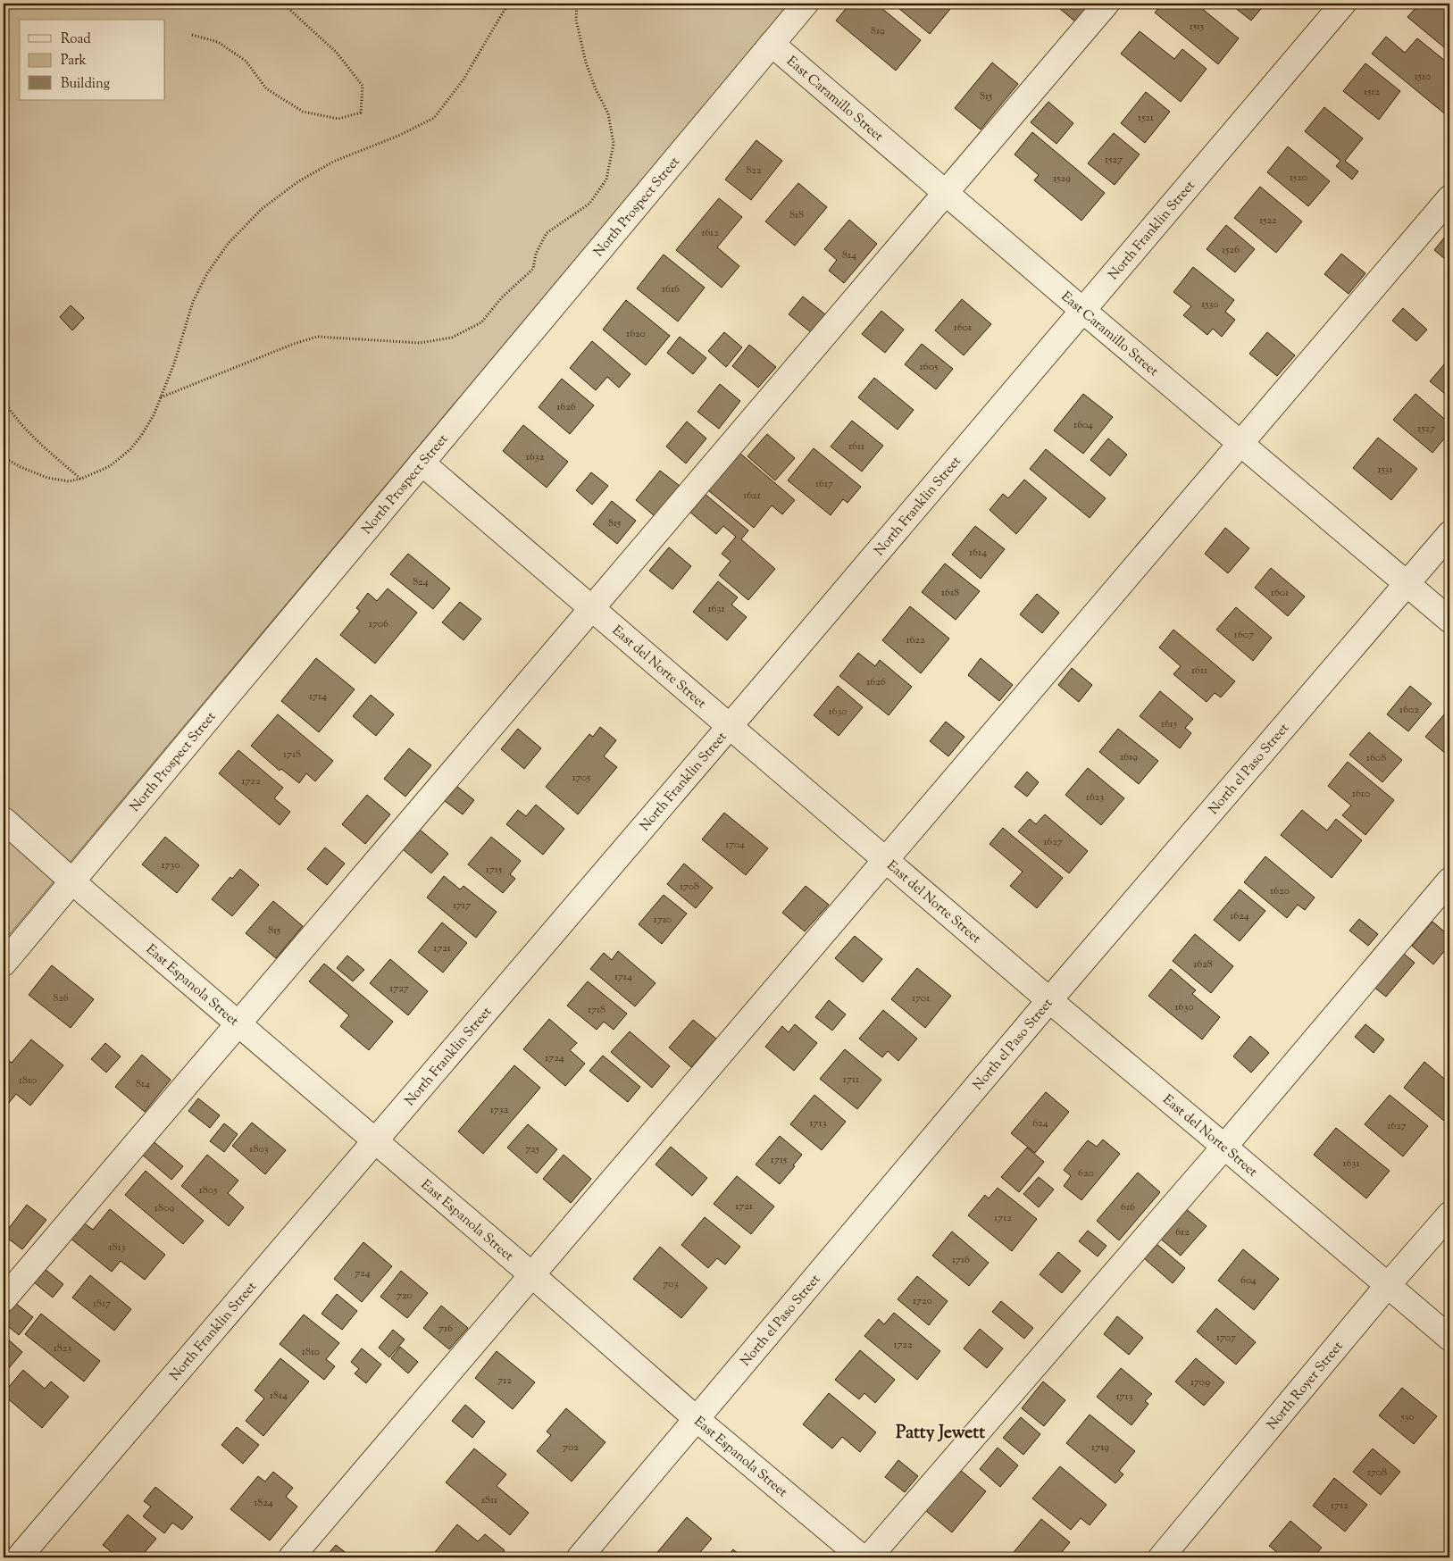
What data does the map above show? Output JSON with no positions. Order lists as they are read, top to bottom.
{
  "streets": {
    "street": [
      "East Caramillo Street",
      "North Prospect Street",
      "North Franklin Street",
      "East del Norte Street",
      "North el Paso Street",
      "East Espanola Street",
      "North Royer Street"
    ]
  },
  "crossings": [
    ["East Caramillo Street", "North Prospect Street"],
    ["East Caramillo Street", "North Franklin Street"],
    ["East Caramillo Street", "North el Paso Street"],
    ["North Prospect Street", "East del Norte Street"],
    ["North Prospect Street", "East Espanola Street"],
    ["North Franklin Street", "East del Norte Street"],
    ["North Franklin Street", "East Espanola Street"],
    ["East del Norte Street", "North el Paso Street"],
    ["East del Norte Street", "North Royer Street"],
    ["North el Paso Street", "East Espanola Street"]
  ],
  "districts": ["Patty Jewett"],
  "house_numbers": [
    "1515",
    "819",
    "1510",
    "1512",
    "815",
    "1521",
    "1527",
    "822",
    "1520",
    "1529",
    "818",
    "1522",
    "1612",
    "1526",
    "814",
    "1616",
    "1530",
    "1601",
    "1620",
    "1605",
    "1626",
    "1604",
    "1527",
    "1611",
    "1632",
    "1531",
    "1617",
    "1621",
    "815",
    "1614",
    "824",
    "1618",
    "1601",
    "1631",
    "1706",
    "1607",
    "1622",
    "1611",
    "1626",
    "1714",
    "1602",
    "1630",
    "1615",
    "1718",
    "1619",
    "1608",
    "1705",
    "1722",
    "1610",
    "1623",
    "1627",
    "1704",
    "1730",
    "1715",
    "1708",
    "1620",
    "1717",
    "1624",
    "1710",
    "815",
    "1721",
    "1628",
    "1714",
    "1727",
    "826",
    "1701",
    "1630",
    "1718",
    "1724",
    "1711",
    "1810",
    "814",
    "1732",
    "1713",
    "624",
    "1627",
    "1803",
    "725",
    "1715",
    "1631",
    "620",
    "1805",
    "1721",
    "616",
    "1809",
    "1712",
    "612",
    "1813",
    "1716",
    "724",
    "604",
    "703",
    "720",
    "1720",
    "1817",
    "716",
    "1707",
    "1722",
    "1823",
    "1810",
    "712",
    "1709",
    "1814",
    "1713",
    "530",
    "702",
    "1719",
    "1708",
    "1811",
    "1824",
    "1712"
  ],
  "legend": ["Road", "Park", "Building"]
}
